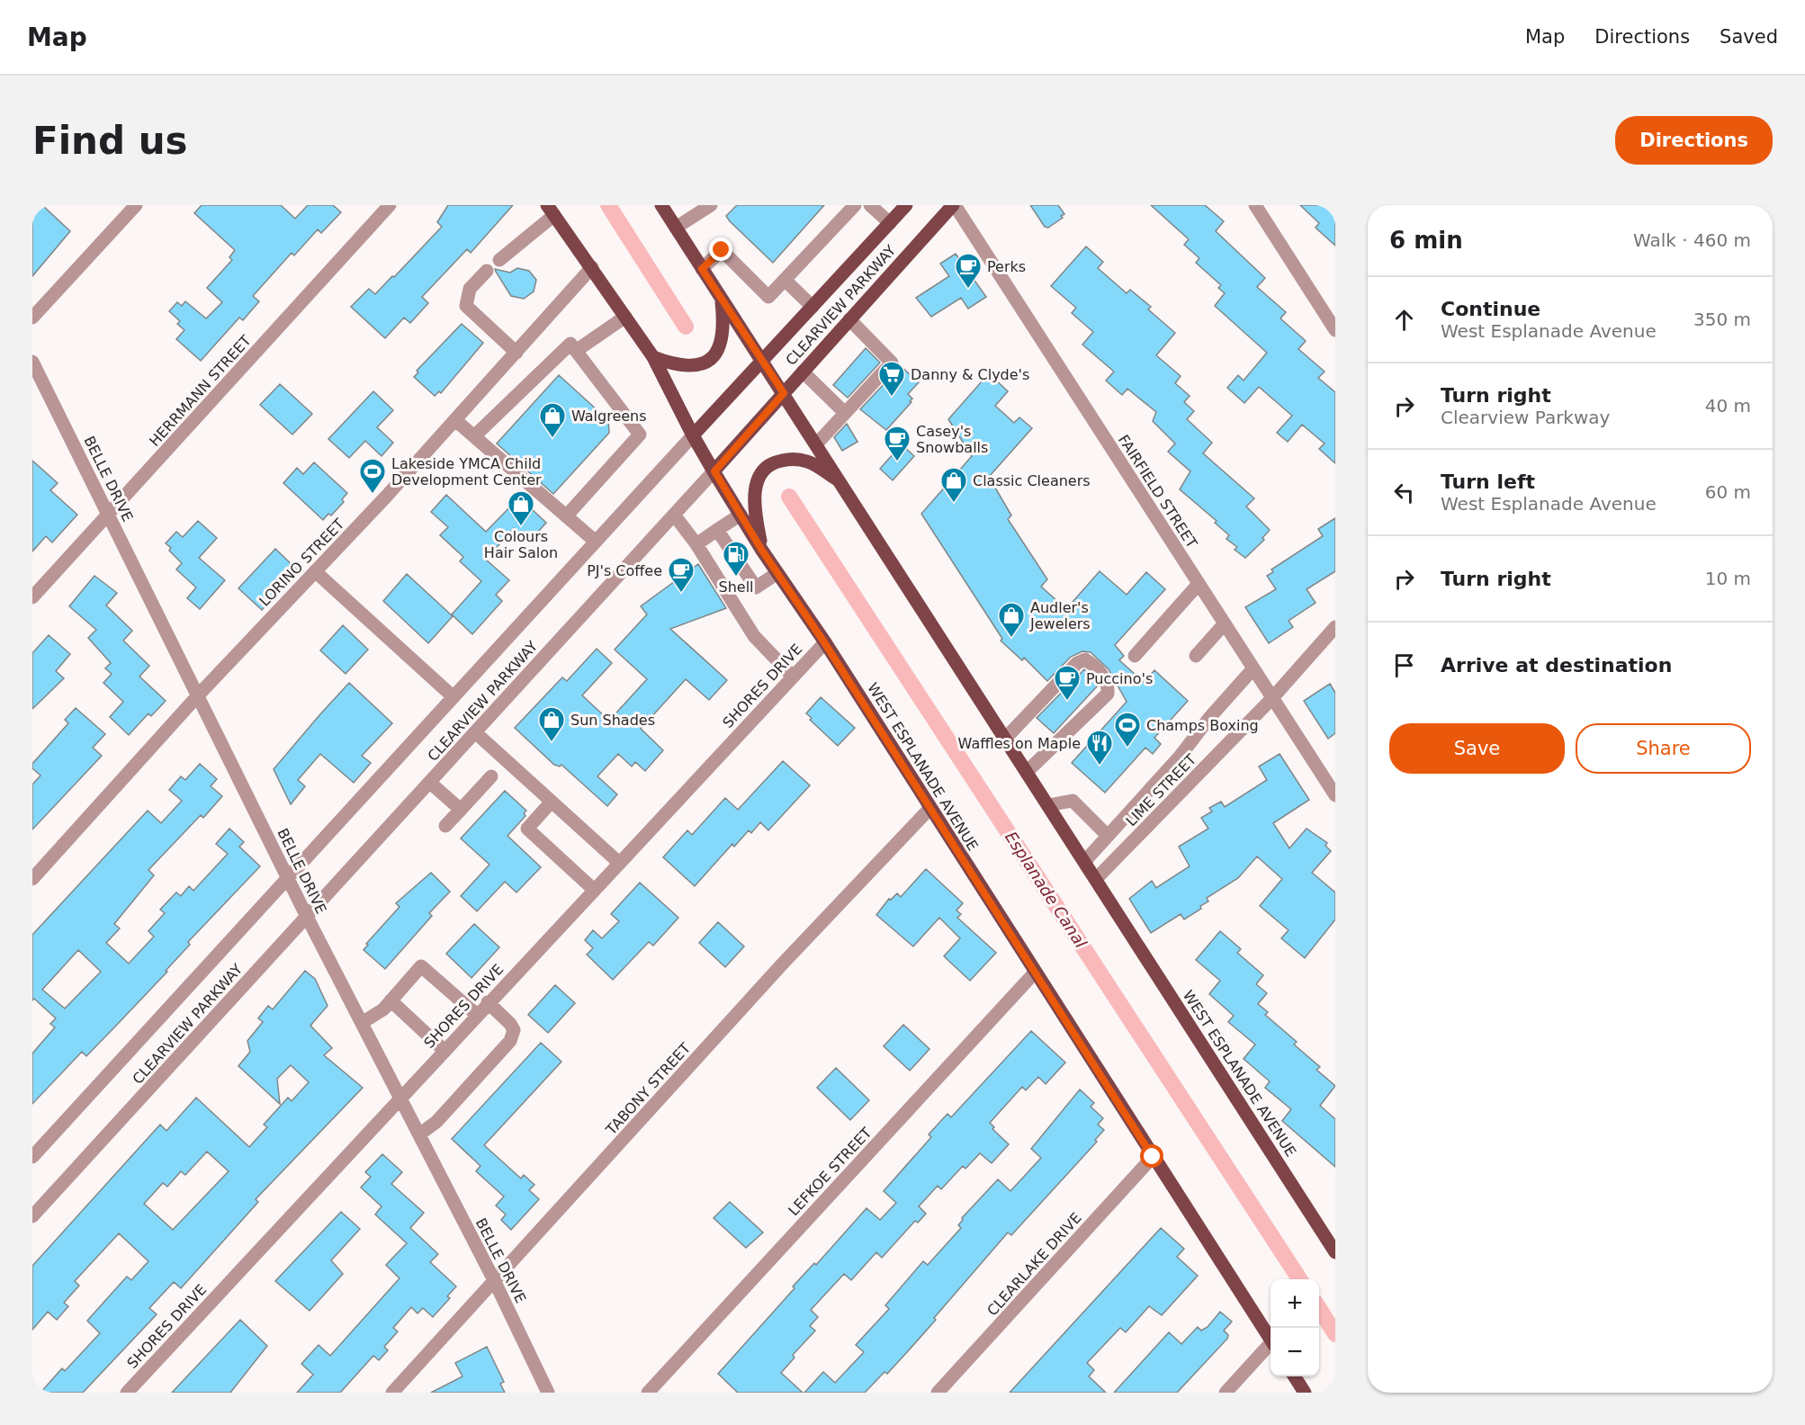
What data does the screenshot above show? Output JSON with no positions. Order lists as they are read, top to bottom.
{
  "streets": {
    "main road": ["CLEARVIEW PARKWAY", "WEST ESPLANADE AVENUE"],
    "street": [
      "HERRMANN STREET",
      "BELLE DRIVE",
      "FAIRFIELD STREET",
      "LORINO STREET",
      "SHORES DRIVE",
      "LIME STREET",
      "TABONY STREET",
      "LEFKOE STREET",
      "CLEARLAKE DRIVE"
    ]
  },
  "crossings": [
    ["CLEARVIEW PARKWAY", "BELLE DRIVE"],
    ["CLEARVIEW PARKWAY", "FAIRFIELD STREET"],
    ["CLEARVIEW PARKWAY", "WEST ESPLANADE AVENUE"],
    ["HERRMANN STREET", "BELLE DRIVE"],
    ["BELLE DRIVE", "LORINO STREET"],
    ["BELLE DRIVE", "SHORES DRIVE"],
    ["BELLE DRIVE", "TABONY STREET"],
    ["FAIRFIELD STREET", "LIME STREET"],
    ["LORINO STREET", "WEST ESPLANADE AVENUE"],
    ["SHORES DRIVE", "WEST ESPLANADE AVENUE"],
    ["WEST ESPLANADE AVENUE", "LIME STREET"],
    ["WEST ESPLANADE AVENUE", "TABONY STREET"],
    ["WEST ESPLANADE AVENUE", "LEFKOE STREET"],
    ["WEST ESPLANADE AVENUE", "CLEARLAKE DRIVE"]
  ],
  "water": ["Esplanade Canal"],
  "places": {
    "cafe": [
      "Perks",
      "Casey's Snowballs",
      "PJ's Coffee",
      "Puccino's"
    ],
    "supermarket": ["Danny & Clyde's"],
    "shop": [
      "Walgreens",
      "Classic Cleaners",
      "Colours Hair Salon",
      "Audler's Jewelers",
      "Sun Shades"
    ],
    "sports": ["Lakeside YMCA Child Development Center", "Champs Boxing"],
    "fuel station": ["Shell"],
    "restaurant": ["Waffles on Maple"]
  },
  "page": {
    "header": "Map",
    "nav": ["Map", "Directions", "Saved"],
    "buttons": [
      "Directions",
      ["Save", "Share"]
    ],
    "title": "Find us",
    "heading": ["6 min", "Walk · 460 m"],
    "list": [
      ["Continue", "West Esplanade Avenue", "350 m"],
      ["Turn right", "Clearview Parkway", "40 m"],
      ["Turn left", "West Esplanade Avenue", "60 m"],
      ["Turn right", "10 m"],
      "Arrive at destination"
    ],
    "map_buttons": ["+", "−"]
  }
}
